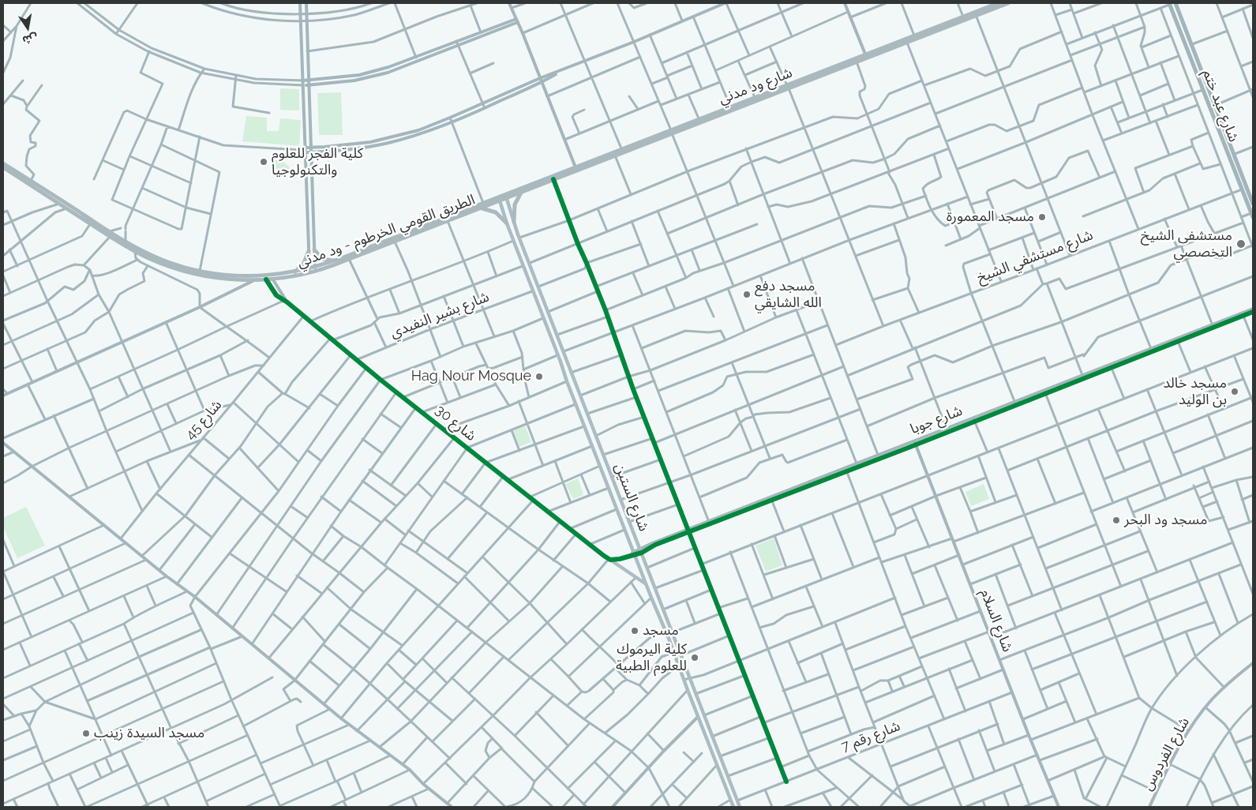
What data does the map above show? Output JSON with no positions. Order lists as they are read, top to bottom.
{
  "streets": {
    "highway": ["شارع ود مدني", "الطريق القومي الخرطوم - ود مدني"],
    "main road": ["شارع عبد ختم", "شارع الستين"],
    "street": [
      "شارع مستشفي الشيخ",
      "شارع بشير النفيدي",
      "شارع 45",
      "شارع جوبا",
      "شارع 30",
      "شارع السلام",
      "شارع رقم 7",
      "شارع الفردوس"
    ]
  },
  "crossings": [
    ["شارع ود مدني", "الطريق القومي الخرطوم - ود مدني"],
    ["شارع عبد ختم", "شارع مستشفي الشيخ"],
    ["الطريق القومي الخرطوم - ود مدني", "شارع 30"],
    ["الطريق القومي الخرطوم - ود مدني", "شارع الستين"],
    ["شارع بشير النفيدي", "شارع 30"],
    ["شارع بشير النفيدي", "شارع الستين"],
    ["شارع 45", "شارع 30"],
    ["شارع جوبا", "شارع الستين"],
    ["شارع جوبا", "شارع السلام"],
    ["شارع الستين", "شارع رقم 7"],
    ["شارع السلام", "شارع رقم 7"]
  ],
  "places": [
    "كلية الفجر للعلوم والتكنولوجيا",
    "مسجد المعمورة",
    "مستشفى الشيخ التخصصي",
    "مسجد دفع الله الشايقي",
    "Hag Nour Mosque",
    "مسجد خالد بن الوليد",
    "مسجد ود البحر",
    "مسجد",
    "كلية اليرموك للعلوم الطبية",
    "مسجد السيدة زينب"
  ],
  "north": "bottom"
}
